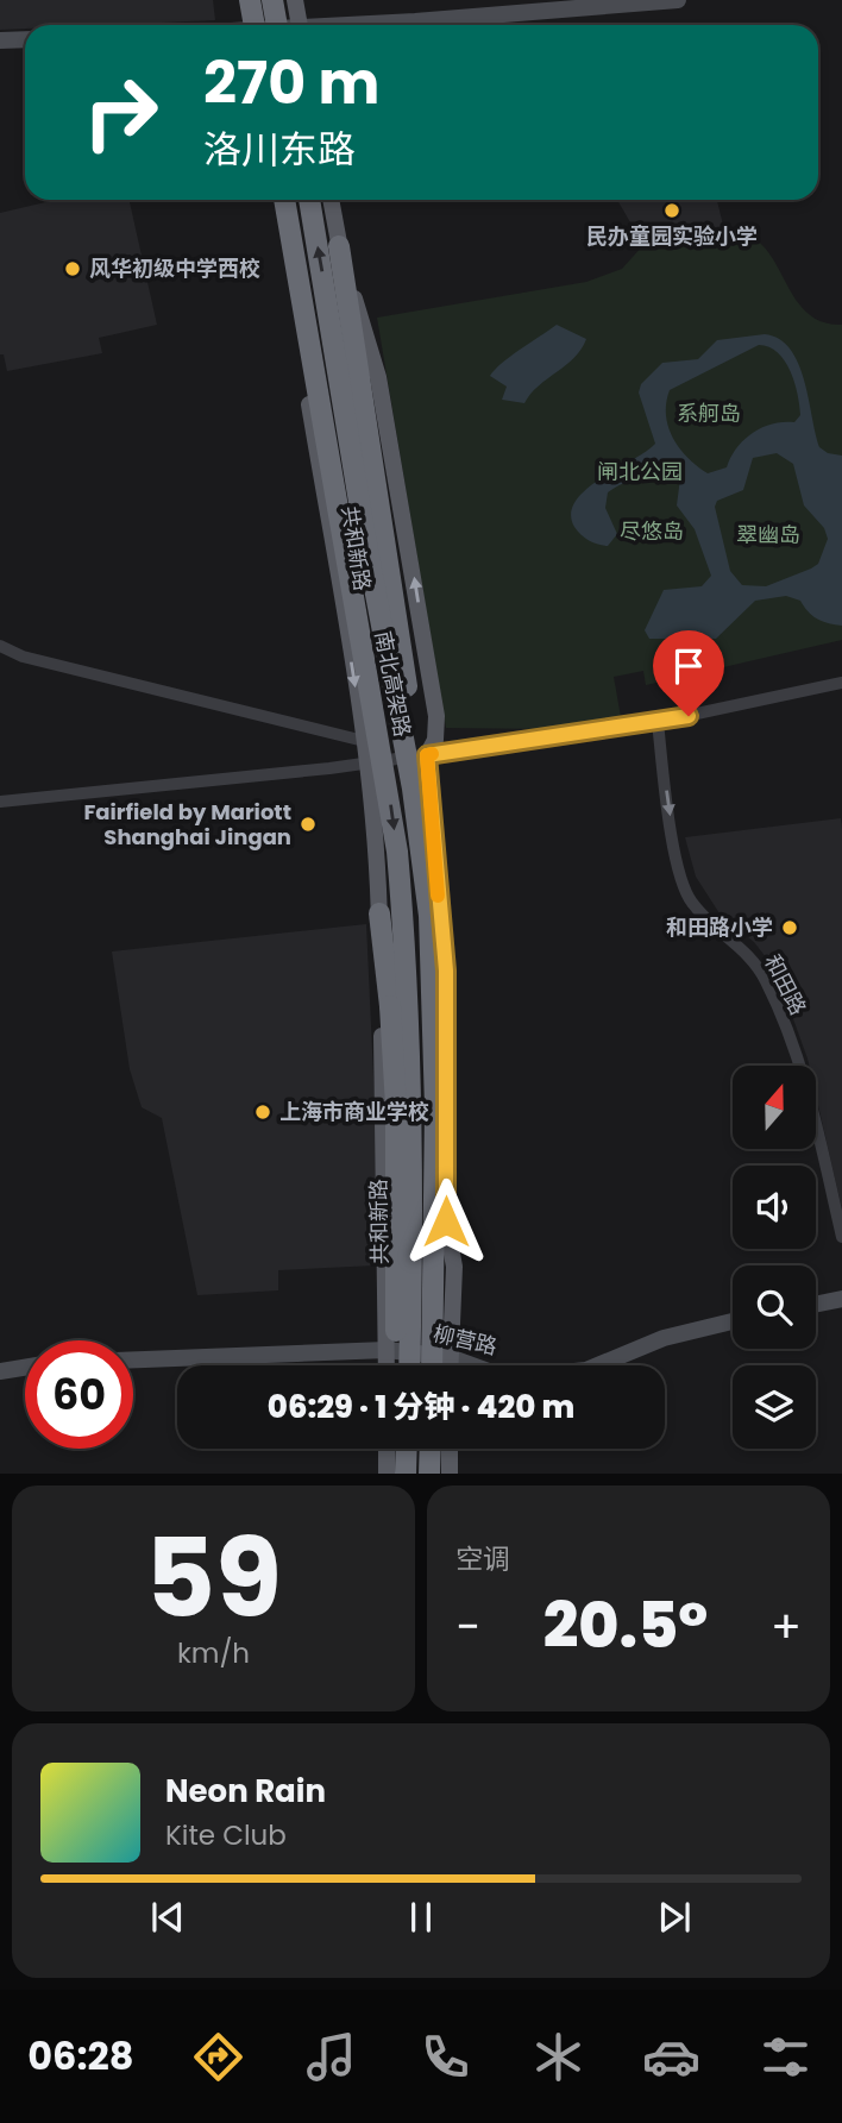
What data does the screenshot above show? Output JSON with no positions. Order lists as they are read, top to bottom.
{
  "streets": {
    "highway": ["南北高架路"],
    "main road": ["共和新路", "柳营路"],
    "street": ["和田路"]
  },
  "crossings": [
    ["共和新路", "柳营路"]
  ],
  "one_way": ["和田路"],
  "parks": [
    "系舸岛",
    "闸北公园",
    "尽悠岛",
    "翠幽岛"
  ],
  "places": [
    "民办童园实验小学",
    "风华初级中学西校",
    "Fairfield by Mariott Shanghai Jingan",
    "和田路小学",
    "上海市商业学校"
  ],
  "north": "top",
  "page": {
    "turn": ["270 m", "洛川东路"],
    "limit": "60",
    "trip": "06:29 · 1 分钟 · 420 m",
    "tile": [
      ["59", "km/h"],
      "空调"
    ],
    "heat": ["−", "20.5°", "+"],
    "song": ["Neon Rain", "Kite Club"],
    "tabs": "06:28"
  }
}
